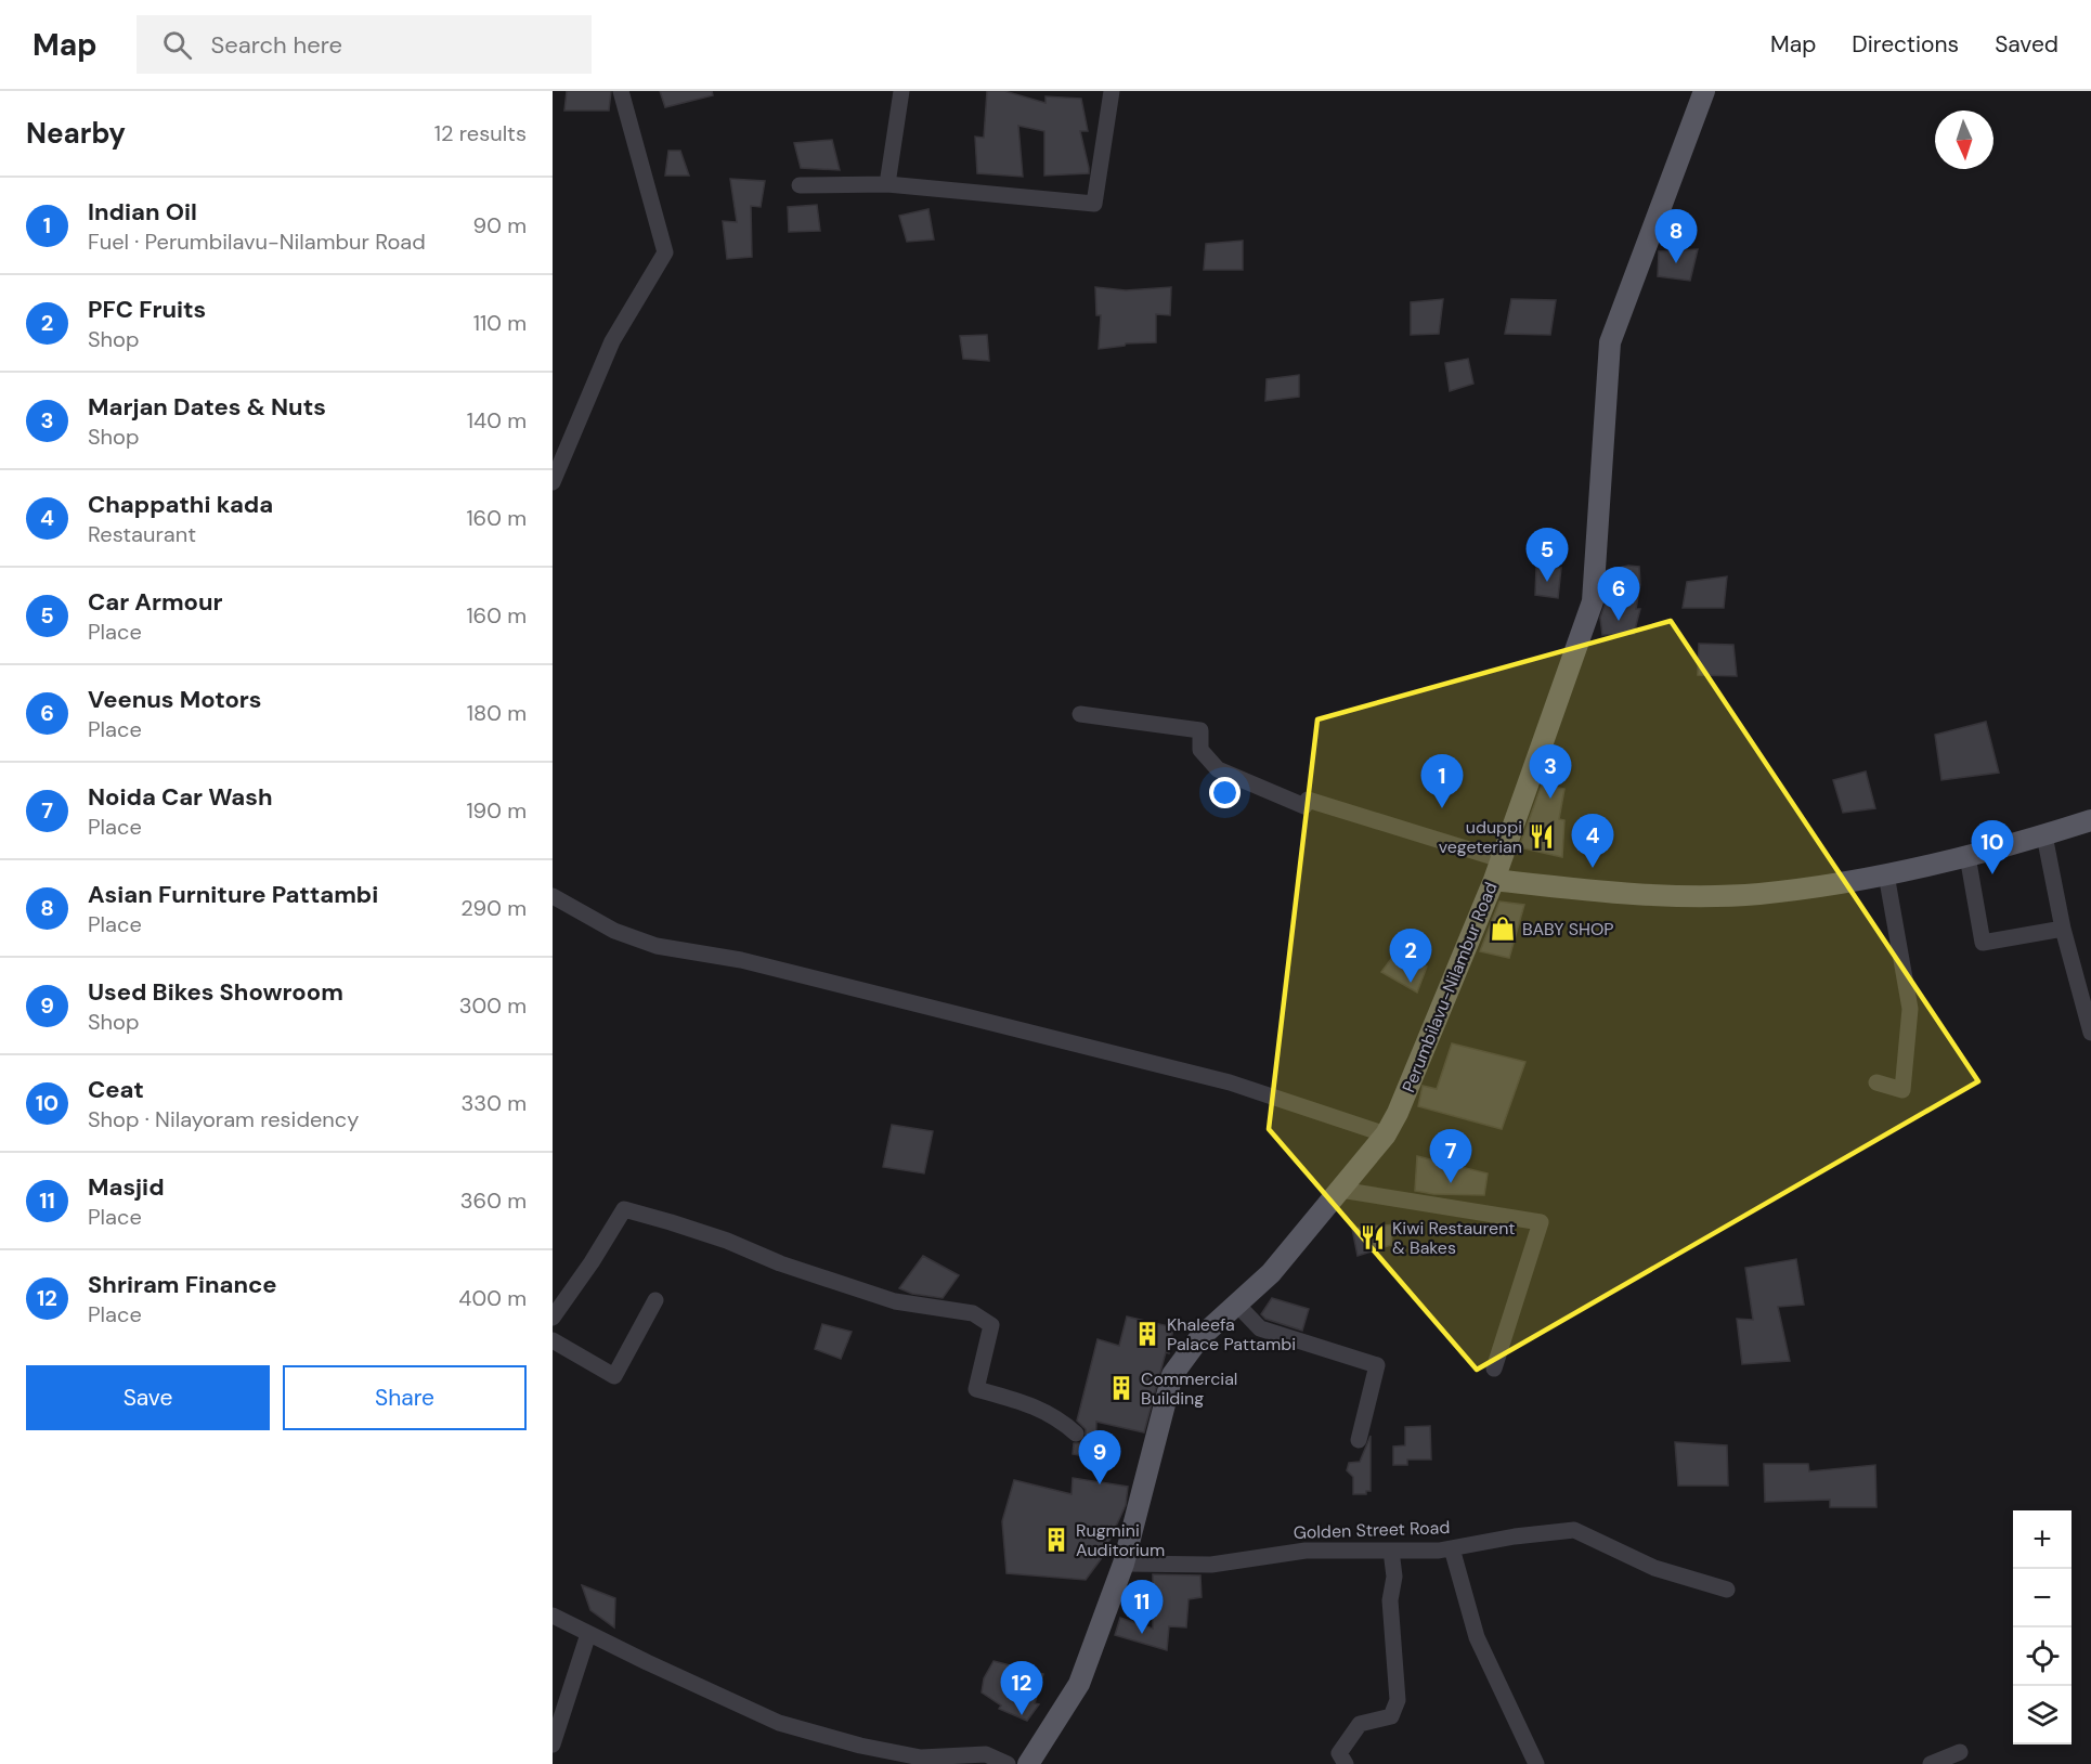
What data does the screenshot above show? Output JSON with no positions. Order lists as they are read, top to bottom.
{
  "streets": {
    "main road": ["Perumbilavu-Nilambur Road"],
    "street": ["Golden Street Road"]
  },
  "crossings": [
    ["Perumbilavu-Nilambur Road", "Golden Street Road"]
  ],
  "places": {
    "restaurant": ["uduppi vegeterian", "Kiwi Restaurent & Bakes"],
    "shop": ["BABY SHOP"],
    "building": ["Khaleefa Palace Pattambi", "Commercial Building", "Rugmini Auditorium"]
  },
  "north": "bottom",
  "page": {
    "header": "Map",
    "search": "Search here",
    "nav": ["Map", "Directions", "Saved"],
    "heading": ["Nearby", "12 results"],
    "list": [
      {
        "mark": "1",
        "name": "Indian Oil",
        "note": "Fuel · Perumbilavu-Nilambur Road",
        "value": "90 m"
      },
      {
        "mark": "2",
        "name": "PFC Fruits",
        "note": "Shop",
        "value": "110 m"
      },
      {
        "mark": "3",
        "name": "Marjan Dates & Nuts",
        "note": "Shop",
        "value": "140 m"
      },
      {
        "mark": "4",
        "name": "Chappathi kada",
        "note": "Restaurant",
        "value": "160 m"
      },
      {
        "mark": "5",
        "name": "Car Armour",
        "note": "Place",
        "value": "160 m"
      },
      {
        "mark": "6",
        "name": "Veenus Motors",
        "note": "Place",
        "value": "180 m"
      },
      {
        "mark": "7",
        "name": "Noida Car Wash",
        "note": "Place",
        "value": "190 m"
      },
      {
        "mark": "8",
        "name": "Asian Furniture Pattambi",
        "note": "Place",
        "value": "290 m"
      },
      {
        "mark": "9",
        "name": "Used Bikes Showroom",
        "note": "Shop",
        "value": "300 m"
      },
      {
        "mark": "10",
        "name": "Ceat",
        "note": "Shop · Nilayoram residency",
        "value": "330 m"
      },
      {
        "mark": "11",
        "name": "Masjid",
        "note": "Place",
        "value": "360 m"
      },
      {
        "mark": "12",
        "name": "Shriram Finance",
        "note": "Place",
        "value": "400 m"
      }
    ],
    "pins": [
      "8",
      "5",
      "6",
      "3",
      "1",
      "4",
      "10",
      "2",
      "7",
      "9",
      "11",
      "12"
    ],
    "buttons": ["Save", "Share"],
    "map_buttons": ["+", "−"]
  }
}
